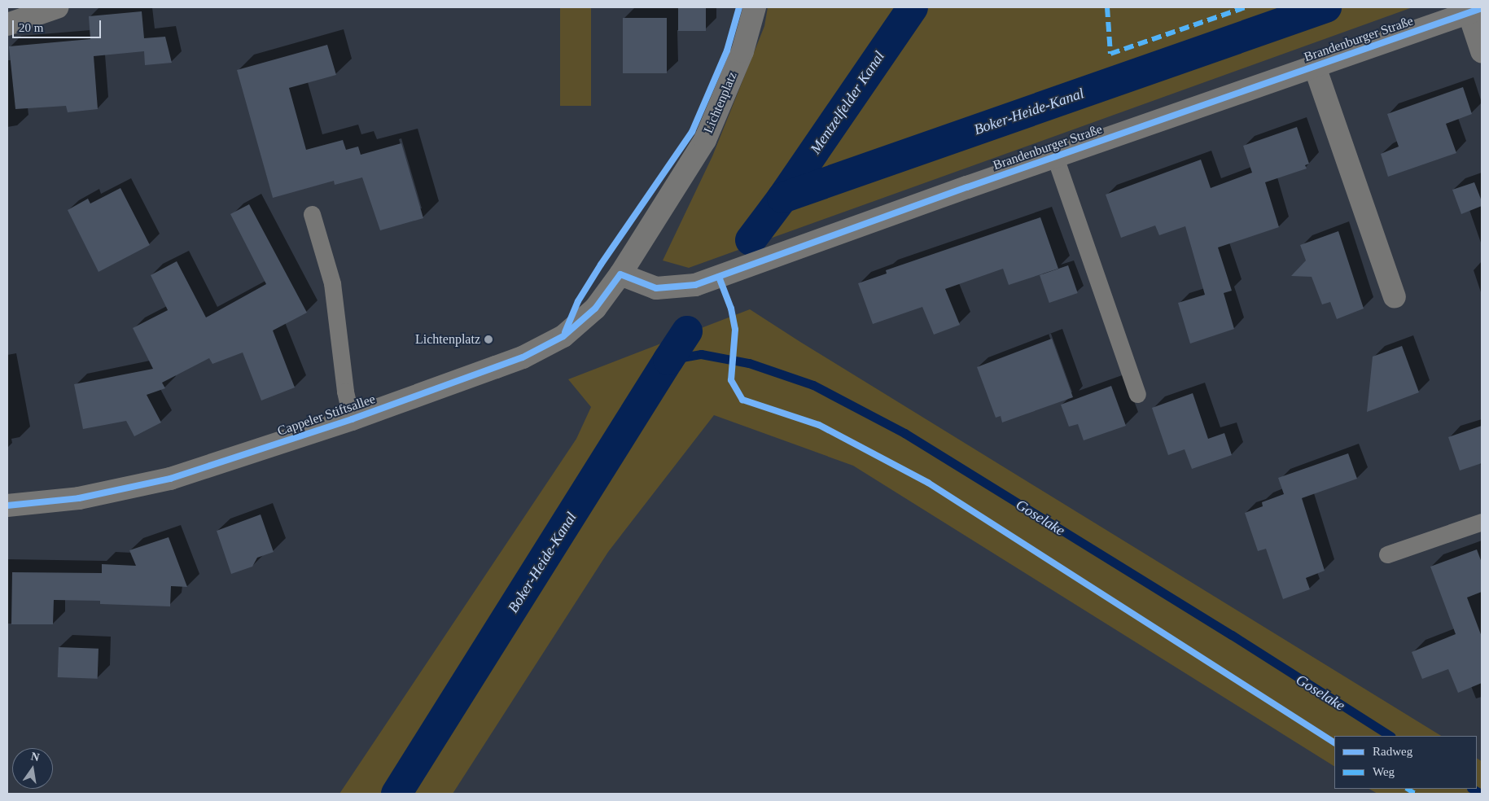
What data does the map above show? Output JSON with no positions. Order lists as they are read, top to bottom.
{
  "streets": {
    "street": ["Brandenburger Straße", "Lichtenplatz", "Cappeler Stiftsallee"]
  },
  "crossings": [
    ["Brandenburger Straße", "Lichtenplatz"],
    ["Brandenburger Straße", "Cappeler Stiftsallee"],
    ["Lichtenplatz", "Cappeler Stiftsallee"]
  ],
  "water": ["Mentzelfelder Kanal", "Boker-Heide-Kanal", "Goselake"],
  "places": ["Lichtenplatz"],
  "legend": ["Radweg", "Weg"],
  "scale_bar": "20 m",
  "north": "top"
}
